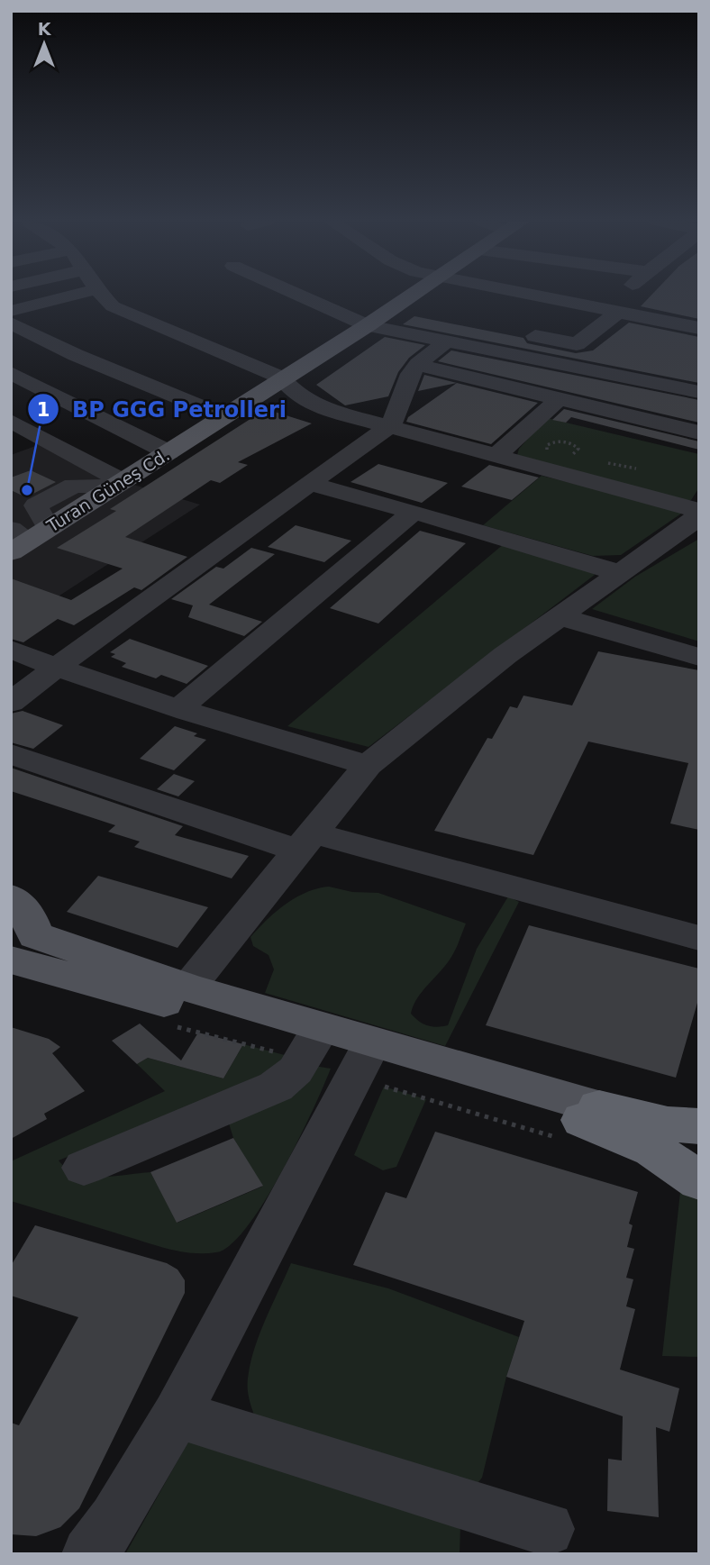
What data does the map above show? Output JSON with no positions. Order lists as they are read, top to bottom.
{
  "streets": {
    "main road": ["Turan Güneş Cd."]
  },
  "places": ["BP GGG Petrolleri"],
  "north": "top"
}
